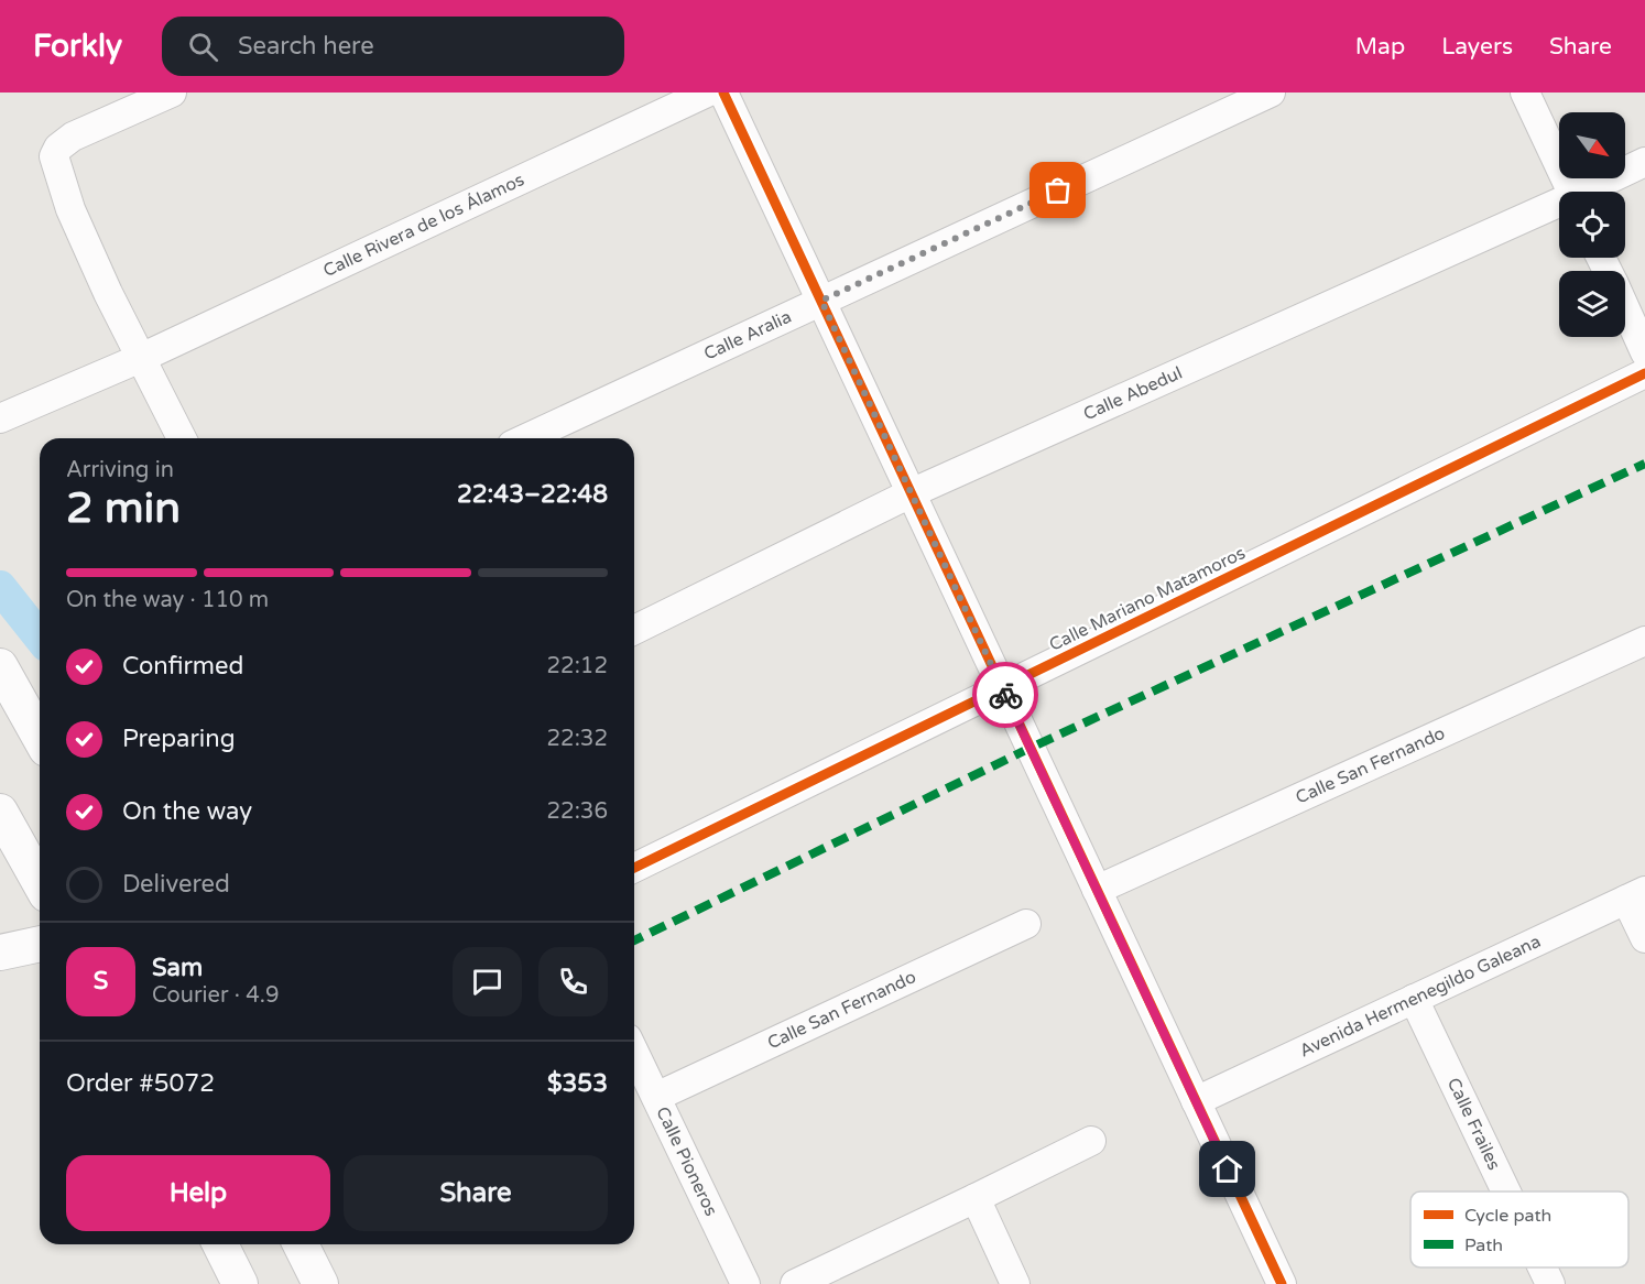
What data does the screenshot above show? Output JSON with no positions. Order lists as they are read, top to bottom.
{
  "streets": {
    "street": [
      "Calle Rivera de los Álamos",
      "Calle Aralia",
      "Calle Abedul",
      "Calle Mariano Matamoros",
      "Calle San Fernando",
      "Avenida Hermenegildo Galeana",
      "Calle Frailes",
      "Calle Pioneros"
    ]
  },
  "crossings": [
    ["Calle San Fernando", "Calle Pioneros"],
    ["Avenida Hermenegildo Galeana", "Calle Frailes"]
  ],
  "legend": ["Cycle path", "Path"],
  "north": "bottom right",
  "page": {
    "header": "Forkly",
    "search": "Search here",
    "nav": ["Map", "Layers", "Share"],
    "heading": ["2 min", "Arriving in", "22:43–22:48"],
    "panel": [
      "Sam",
      "Courier · 4.9",
      "Order #5072",
      "$353"
    ],
    "bar": "On the way · 110 m",
    "list": [
      ["Confirmed", "22:12"],
      ["Preparing", "22:32"],
      ["On the way", "22:36"],
      "Delivered"
    ],
    "round": "S",
    "buttons": ["Help", "Share"]
  }
}
